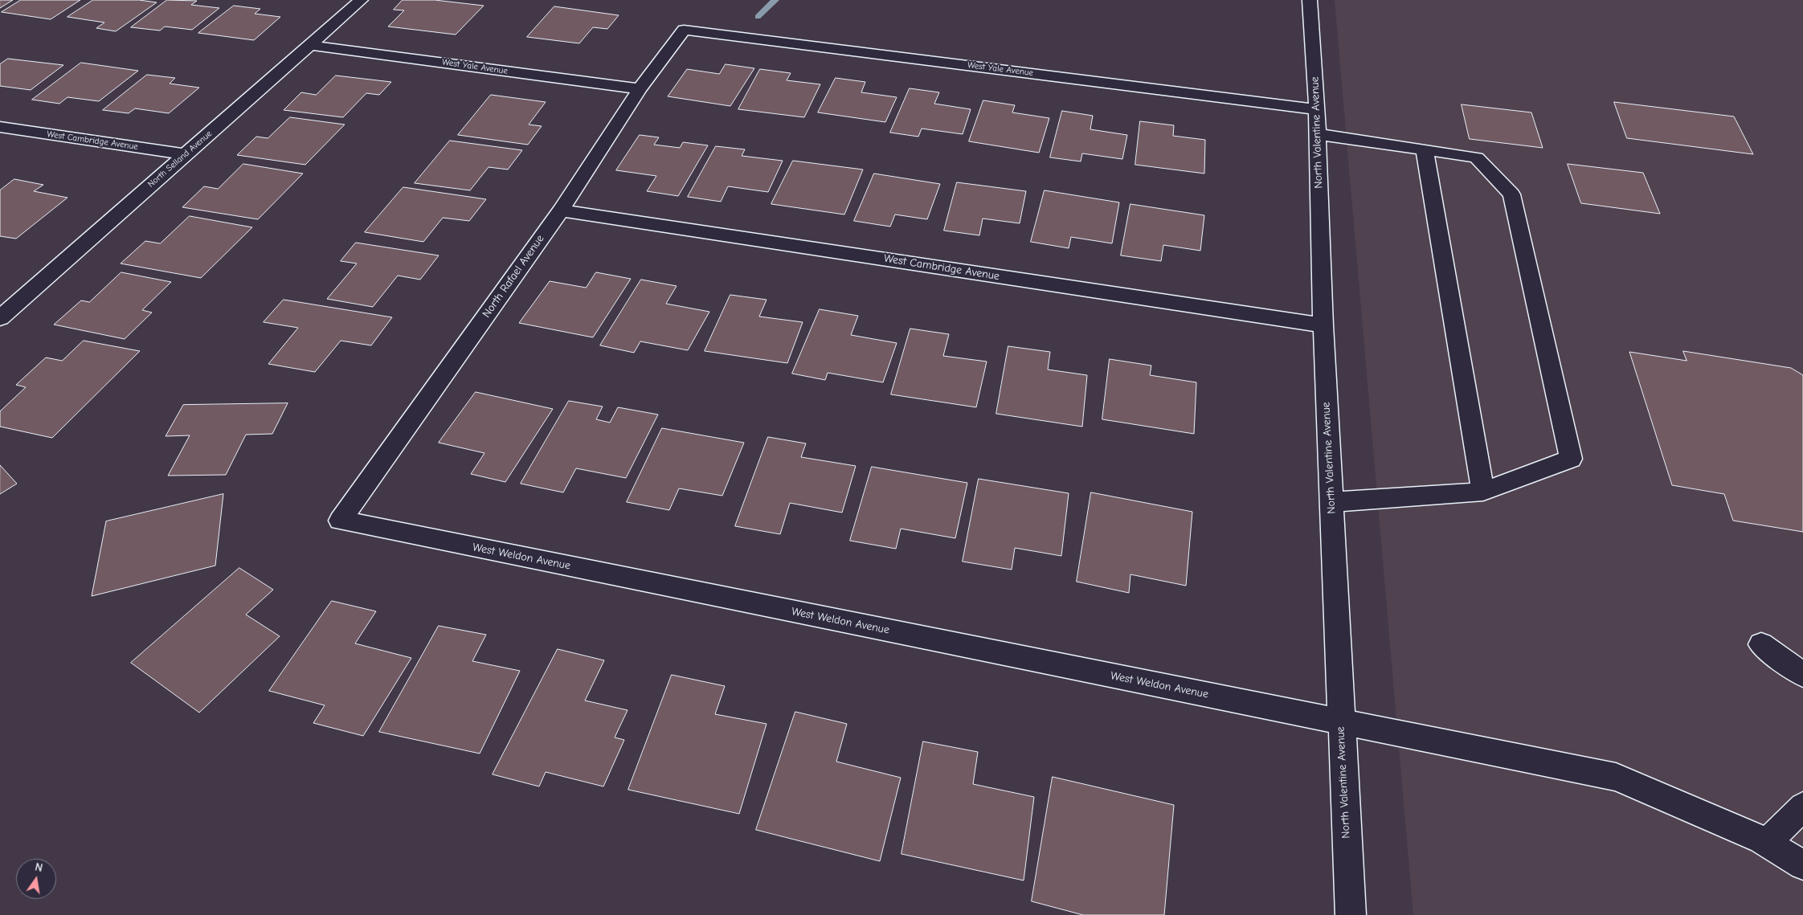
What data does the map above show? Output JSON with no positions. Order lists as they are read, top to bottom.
{
  "streets": {
    "street": [
      "West Yale Avenue",
      "North Valentine Avenue",
      "West Cambridge Avenue",
      "North Selland Avenue",
      "North Rafael Avenue",
      "West Weldon Avenue"
    ]
  },
  "crossings": [
    ["West Yale Avenue", "North Valentine Avenue"],
    ["West Yale Avenue", "North Selland Avenue"],
    ["West Yale Avenue", "North Rafael Avenue"],
    ["North Valentine Avenue", "West Cambridge Avenue"],
    ["North Valentine Avenue", "West Weldon Avenue"],
    ["West Cambridge Avenue", "North Selland Avenue"],
    ["West Cambridge Avenue", "North Rafael Avenue"],
    ["North Rafael Avenue", "West Weldon Avenue"]
  ],
  "north": "top"
}
